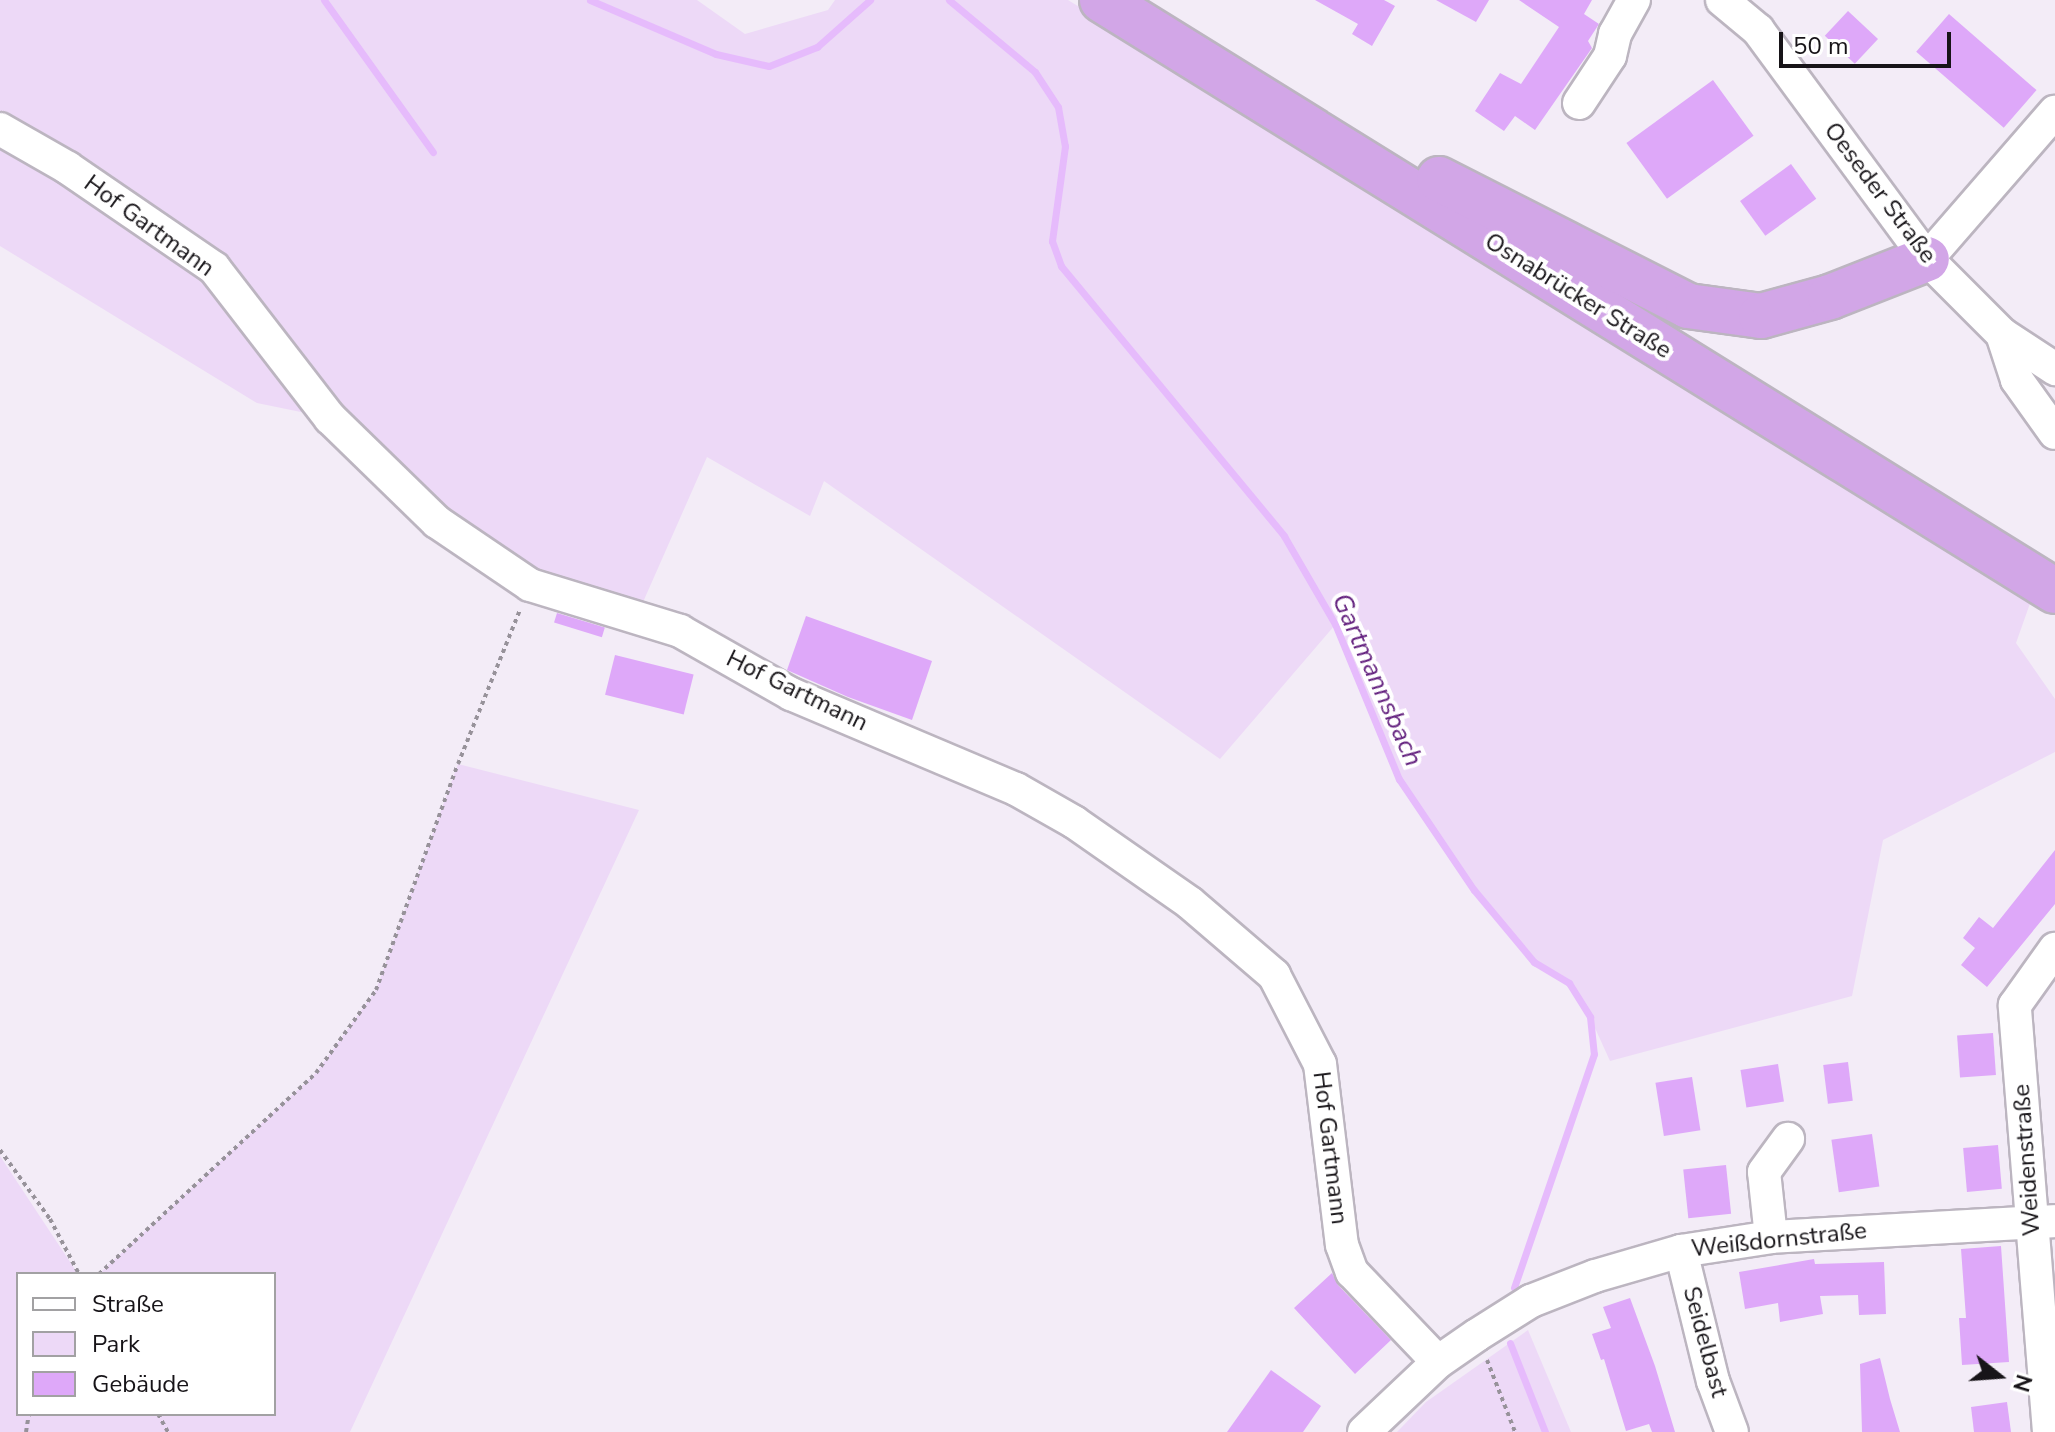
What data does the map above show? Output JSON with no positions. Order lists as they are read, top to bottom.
{
  "streets": {
    "highway": ["Osnabrücker Straße"],
    "street": [
      "Oeseder Straße",
      "Hof Gartmann",
      "Weidenstraße",
      "Weißdornstraße",
      "Seidelbast"
    ]
  },
  "crossings": [
    ["Hof Gartmann", "Weißdornstraße"],
    ["Weidenstraße", "Weißdornstraße"],
    ["Weißdornstraße", "Seidelbast"]
  ],
  "water": ["Gartmannsbach"],
  "legend": ["Straße", "Park", "Gebäude"],
  "scale_bar": "50 m",
  "north": "right"
}
